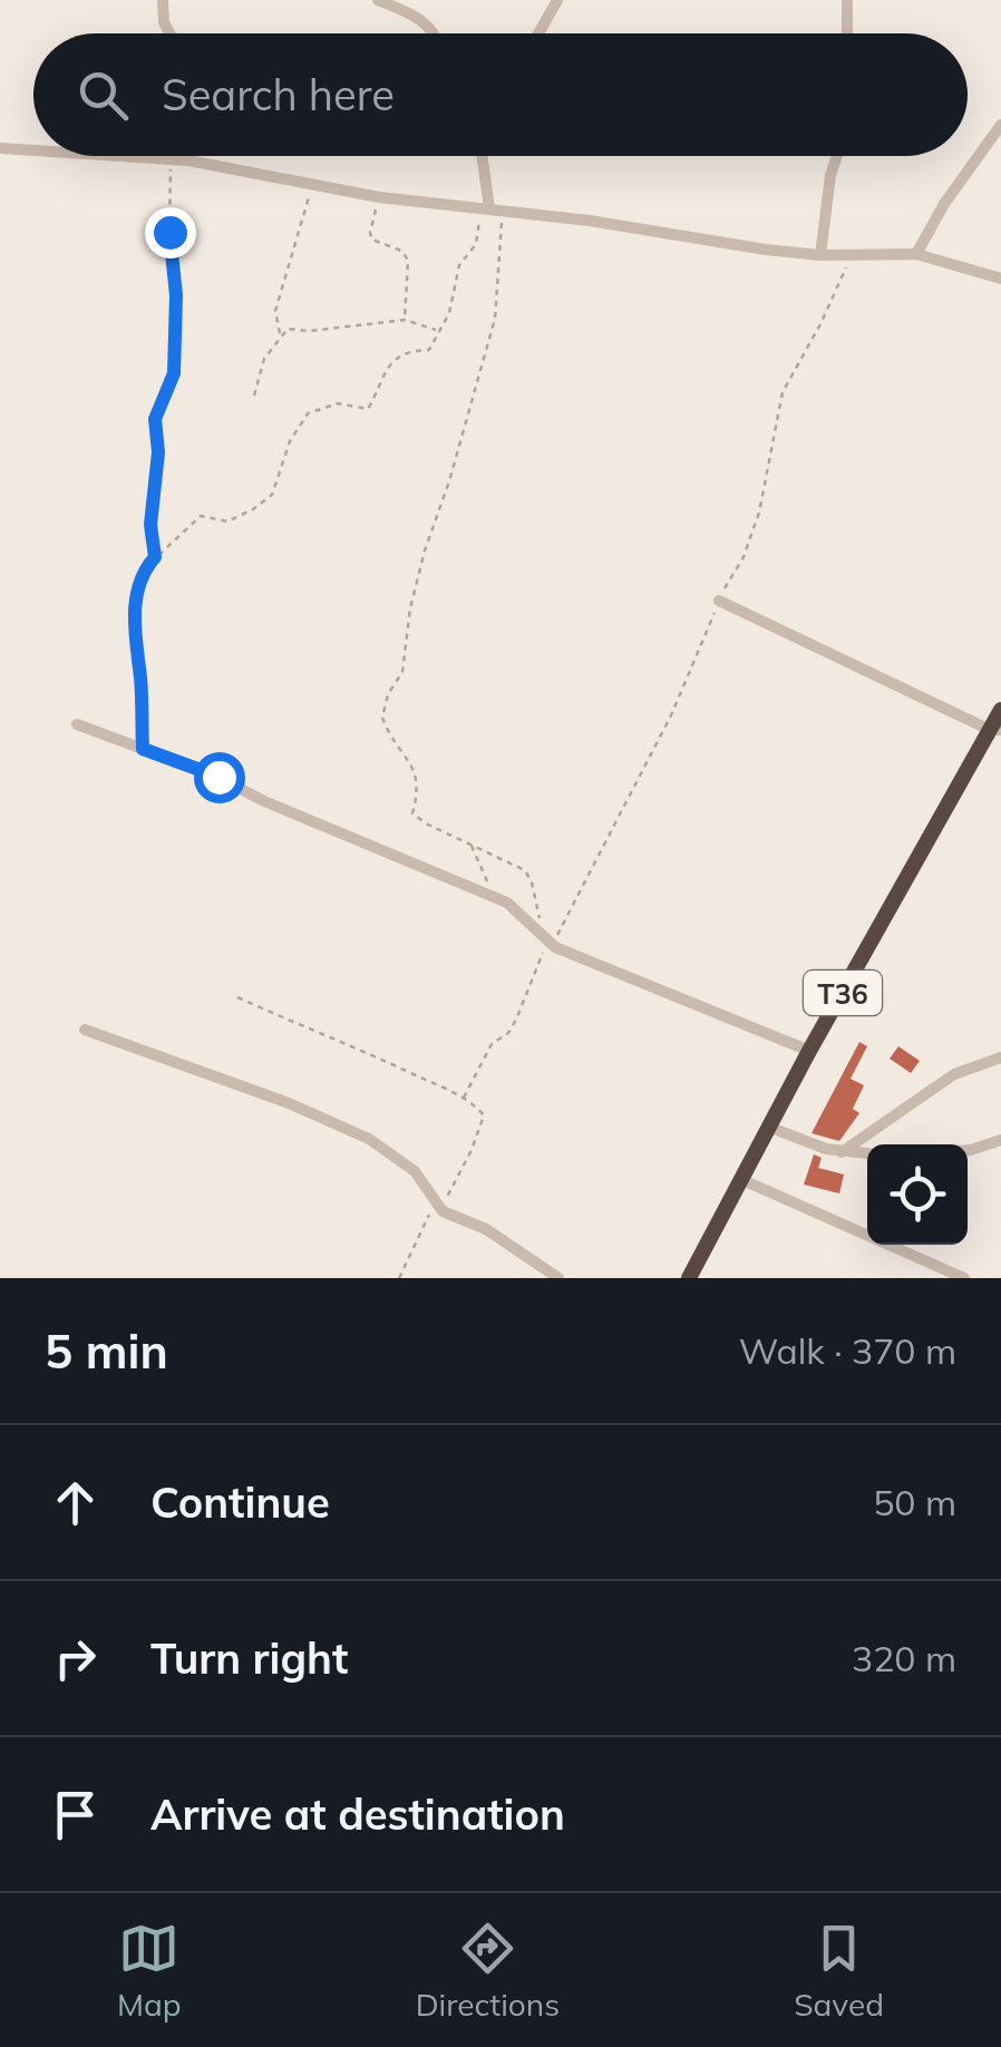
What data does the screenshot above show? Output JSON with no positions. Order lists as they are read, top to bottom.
{
  "streets": {
    "highway": ["T36"]
  },
  "page": {
    "search": "Search here",
    "heading": ["5 min", "Walk · 370 m"],
    "list": [
      ["Continue", "50 m"],
      ["Turn right", "320 m"],
      "Arrive at destination"
    ],
    "nav": ["Map", "Directions", "Saved"]
  }
}
